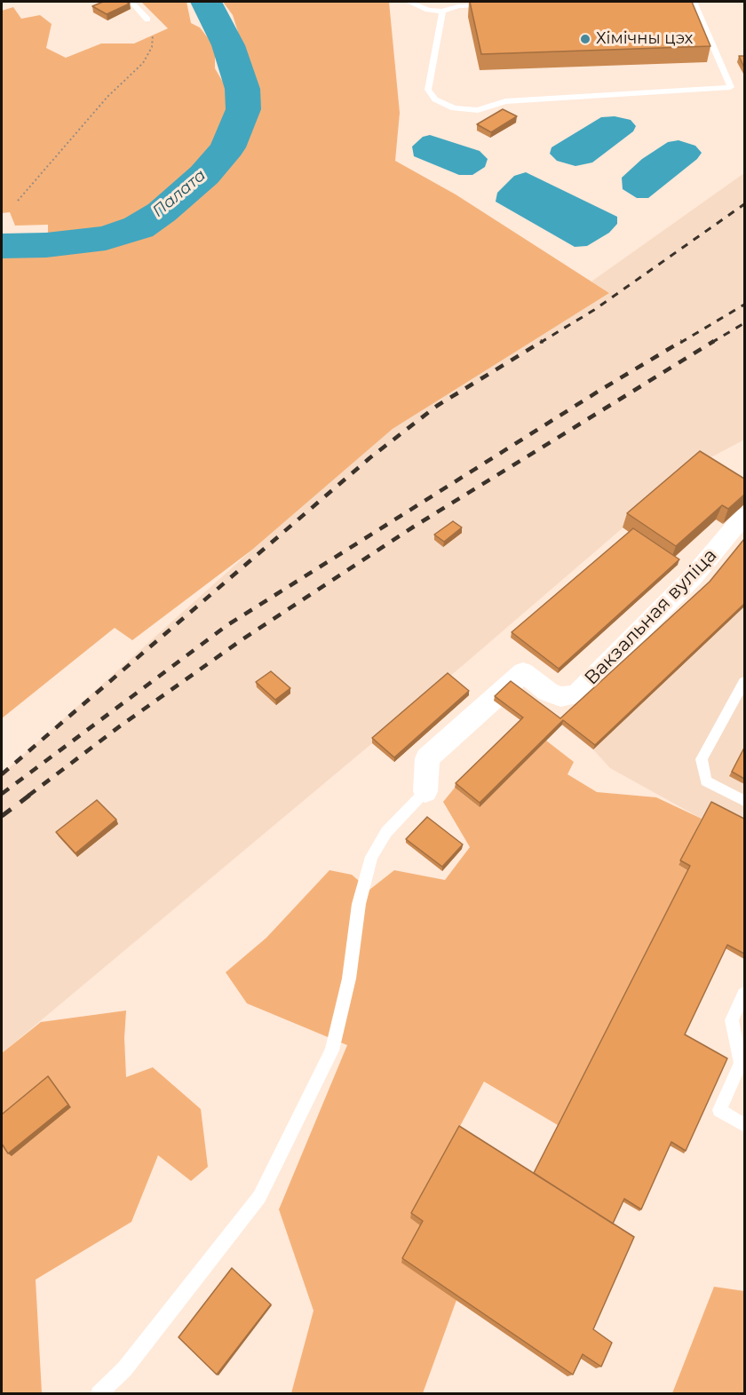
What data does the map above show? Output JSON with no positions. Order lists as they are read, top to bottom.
{
  "streets": {
    "street": ["Вакзальная вуліца"]
  },
  "water": ["Палата"],
  "places": ["Хімічны цэх"]
}
